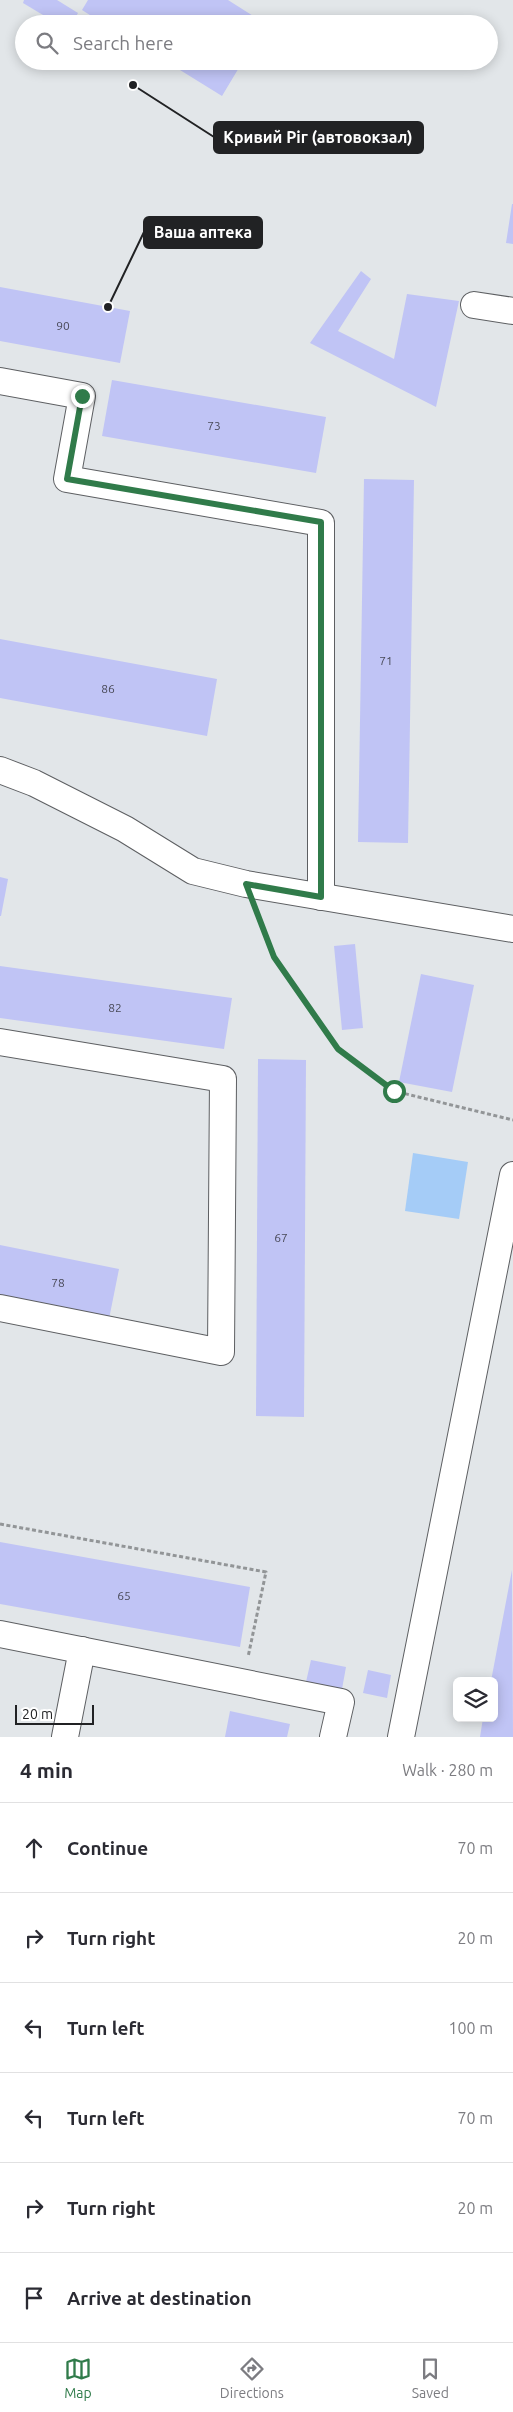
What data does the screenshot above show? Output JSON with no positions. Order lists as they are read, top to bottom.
{
  "places": ["Кривий Ріг (автовокзал)", "Ваша аптека"],
  "house_numbers": [
    "90",
    "73",
    "71",
    "86",
    "82",
    "67",
    "78",
    "65"
  ],
  "scale_bar": "20 m",
  "page": {
    "search": "Search here",
    "scale": "20 m",
    "heading": ["4 min", "Walk · 280 m"],
    "list": [
      ["Continue", "70 m"],
      ["Turn right", "20 m"],
      ["Turn left", "100 m"],
      ["Turn left", "70 m"],
      ["Turn right", "20 m"],
      "Arrive at destination"
    ],
    "nav": ["Map", "Directions", "Saved"]
  }
}
